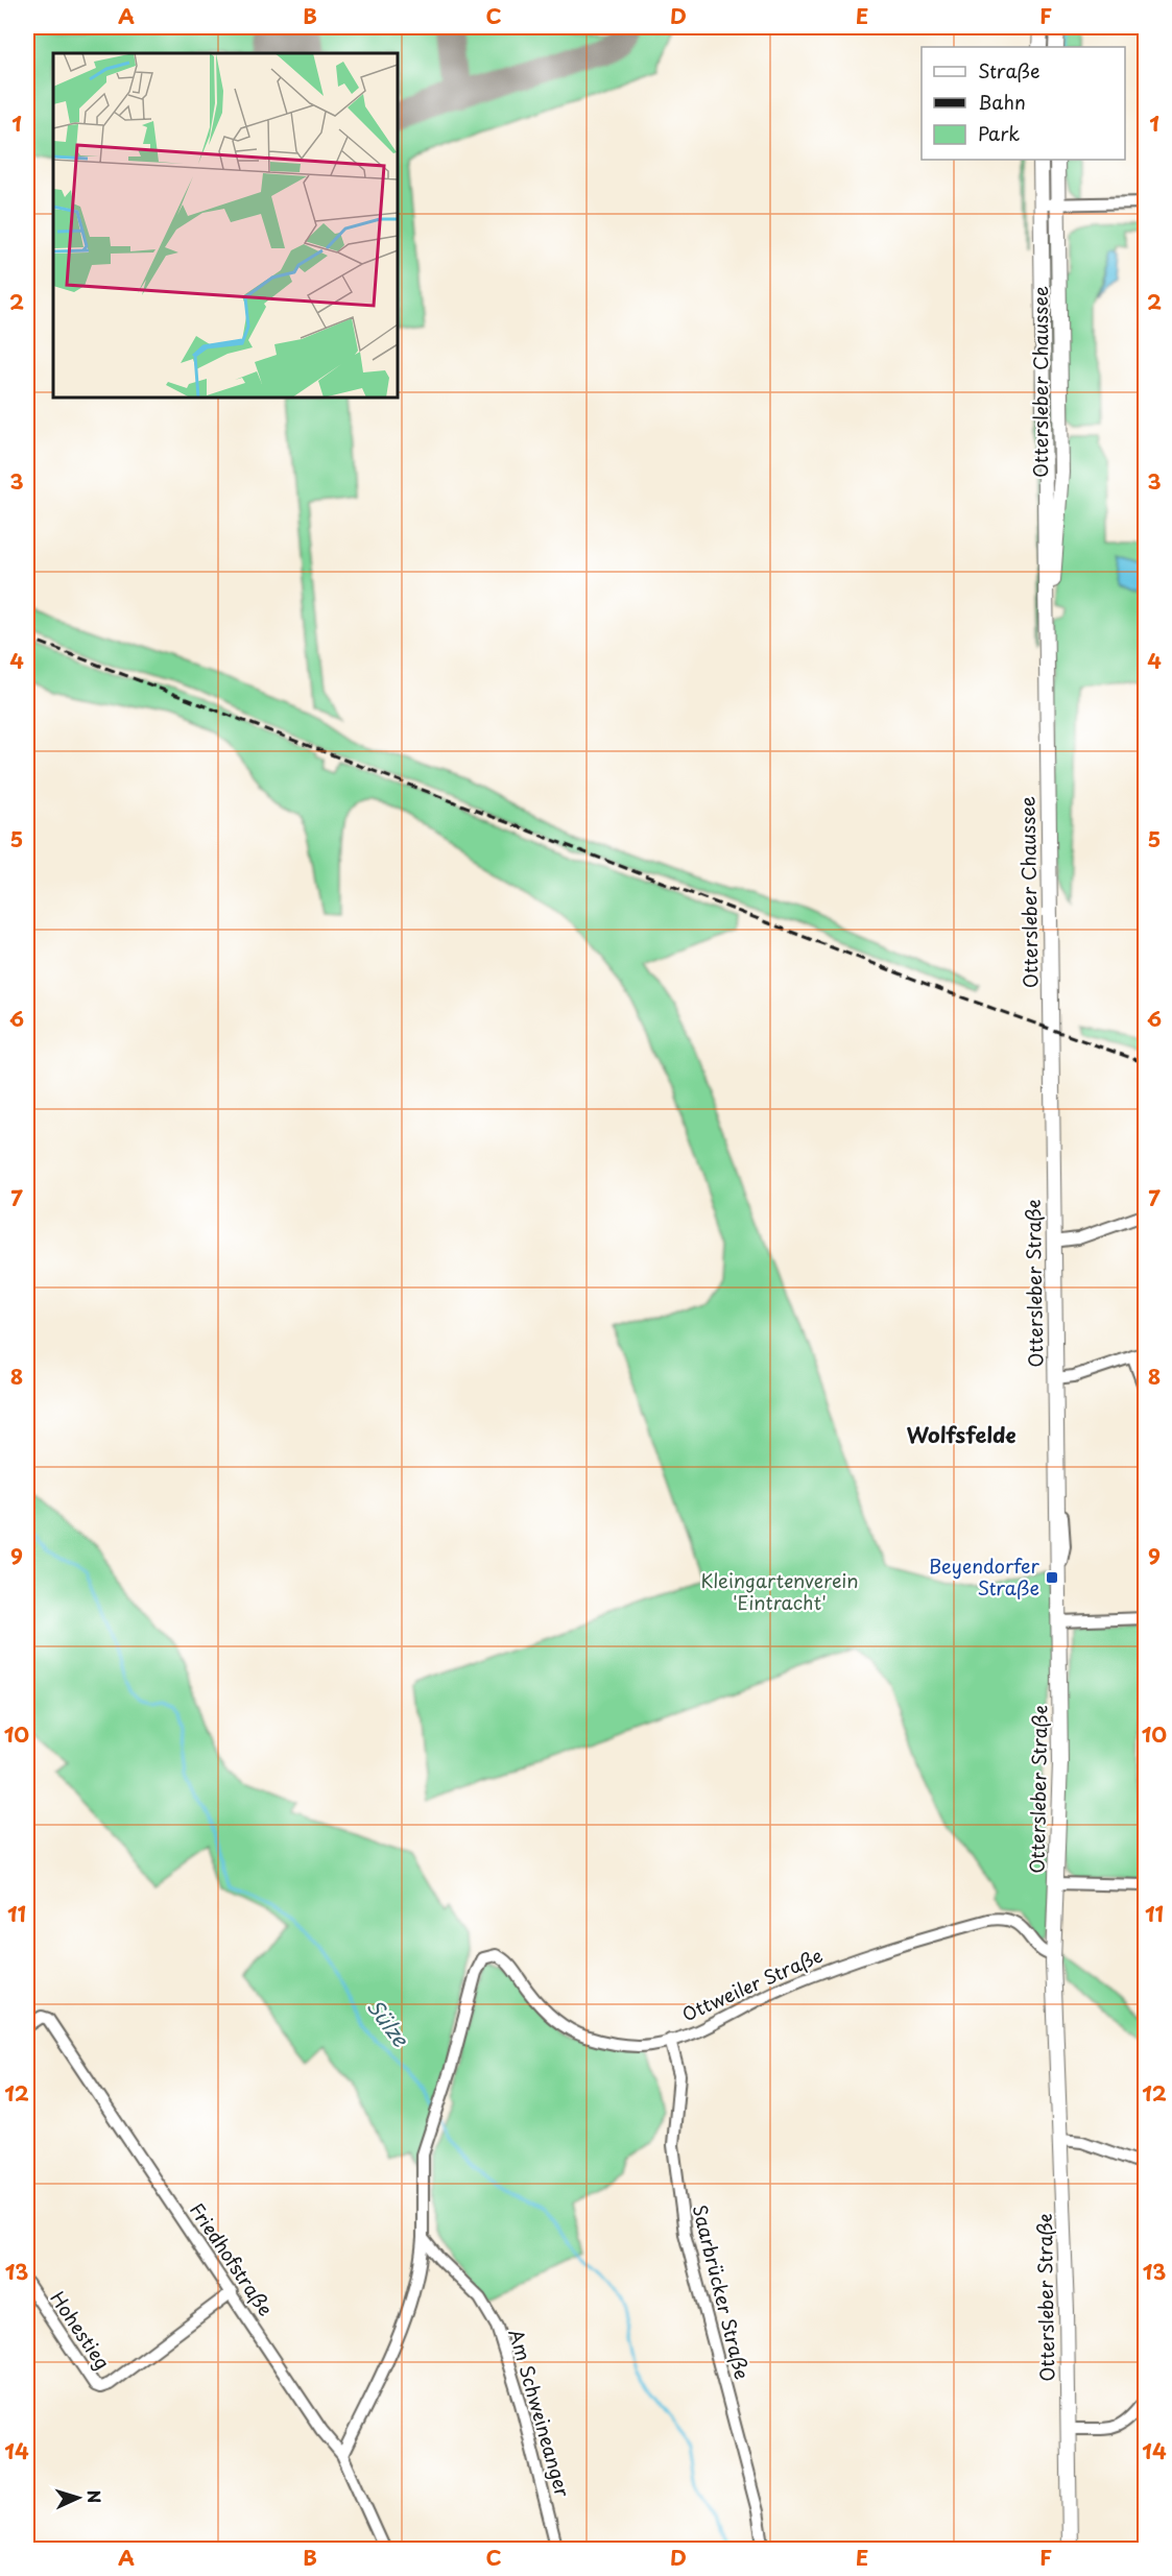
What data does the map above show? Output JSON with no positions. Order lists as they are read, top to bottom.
{
  "streets": {
    "main road": ["Ottersleber Chaussee", "Ottersleber Straße"],
    "street": [
      "Ottweiler Straße",
      "Friedhofstraße",
      "Saarbrücker Straße",
      "Hohestieg",
      "Am Schweineanger"
    ]
  },
  "crossings": [
    ["Ottersleber Chaussee", "Ottersleber Straße"],
    ["Ottersleber Straße", "Ottweiler Straße"],
    ["Ottweiler Straße", "Saarbrücker Straße"],
    ["Ottweiler Straße", "Am Schweineanger"],
    ["Friedhofstraße", "Hohestieg"]
  ],
  "districts": ["Wolfsfelde"],
  "water": ["Sülze"],
  "parks": ["Kleingartenverein 'Eintracht'"],
  "places": {
    "transit": ["Beyendorfer Straße"]
  },
  "legend": ["Straße", "Bahn", "Park"],
  "north": "right",
  "grid": {
    "columns": [
      "A",
      "B",
      "C",
      "D",
      "E",
      "F"
    ],
    "rows": [
      "1",
      "2",
      "3",
      "4",
      "5",
      "6",
      "7",
      "8",
      "9",
      "10",
      "11",
      "12",
      "13",
      "14"
    ]
  }
}
